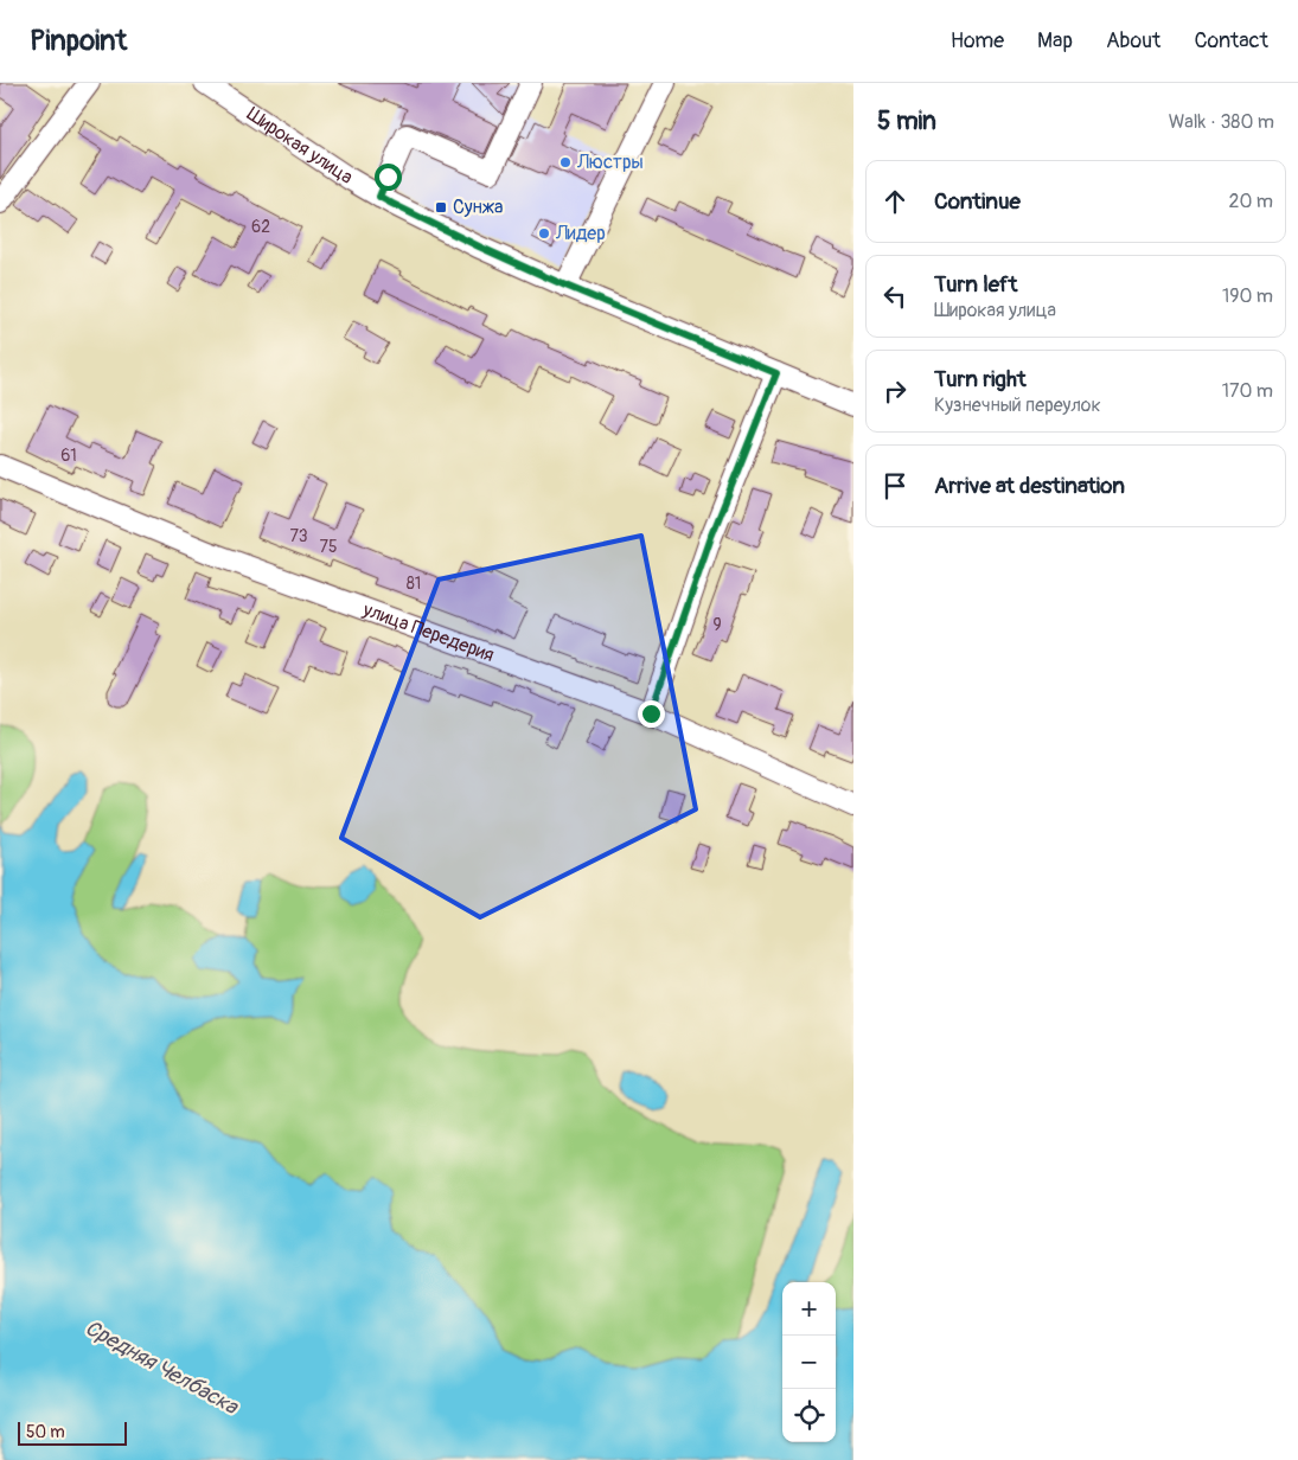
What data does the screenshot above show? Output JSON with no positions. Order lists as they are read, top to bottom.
{
  "streets": {
    "street": ["Широкая улица", "улица Передерия"]
  },
  "water": ["Средняя Челбаска"],
  "places": {
    "other": ["Люстры", "Лидер"],
    "transit": ["Сунжа"]
  },
  "house_numbers": [
    "62",
    "61",
    "73",
    "75",
    "81",
    "9"
  ],
  "scale_bar": "50 m",
  "page": {
    "header": "Pinpoint",
    "nav": [
      "Home",
      "Map",
      "About",
      "Contact"
    ],
    "heading": ["5 min", "Walk · 380 m"],
    "list": [
      ["Continue", "20 m"],
      ["Turn left", "Широкая улица", "190 m"],
      ["Turn right", "Кузнечный переулок", "170 m"],
      "Arrive at destination"
    ],
    "map_buttons": ["+", "−"],
    "scale": "50 m"
  }
}
